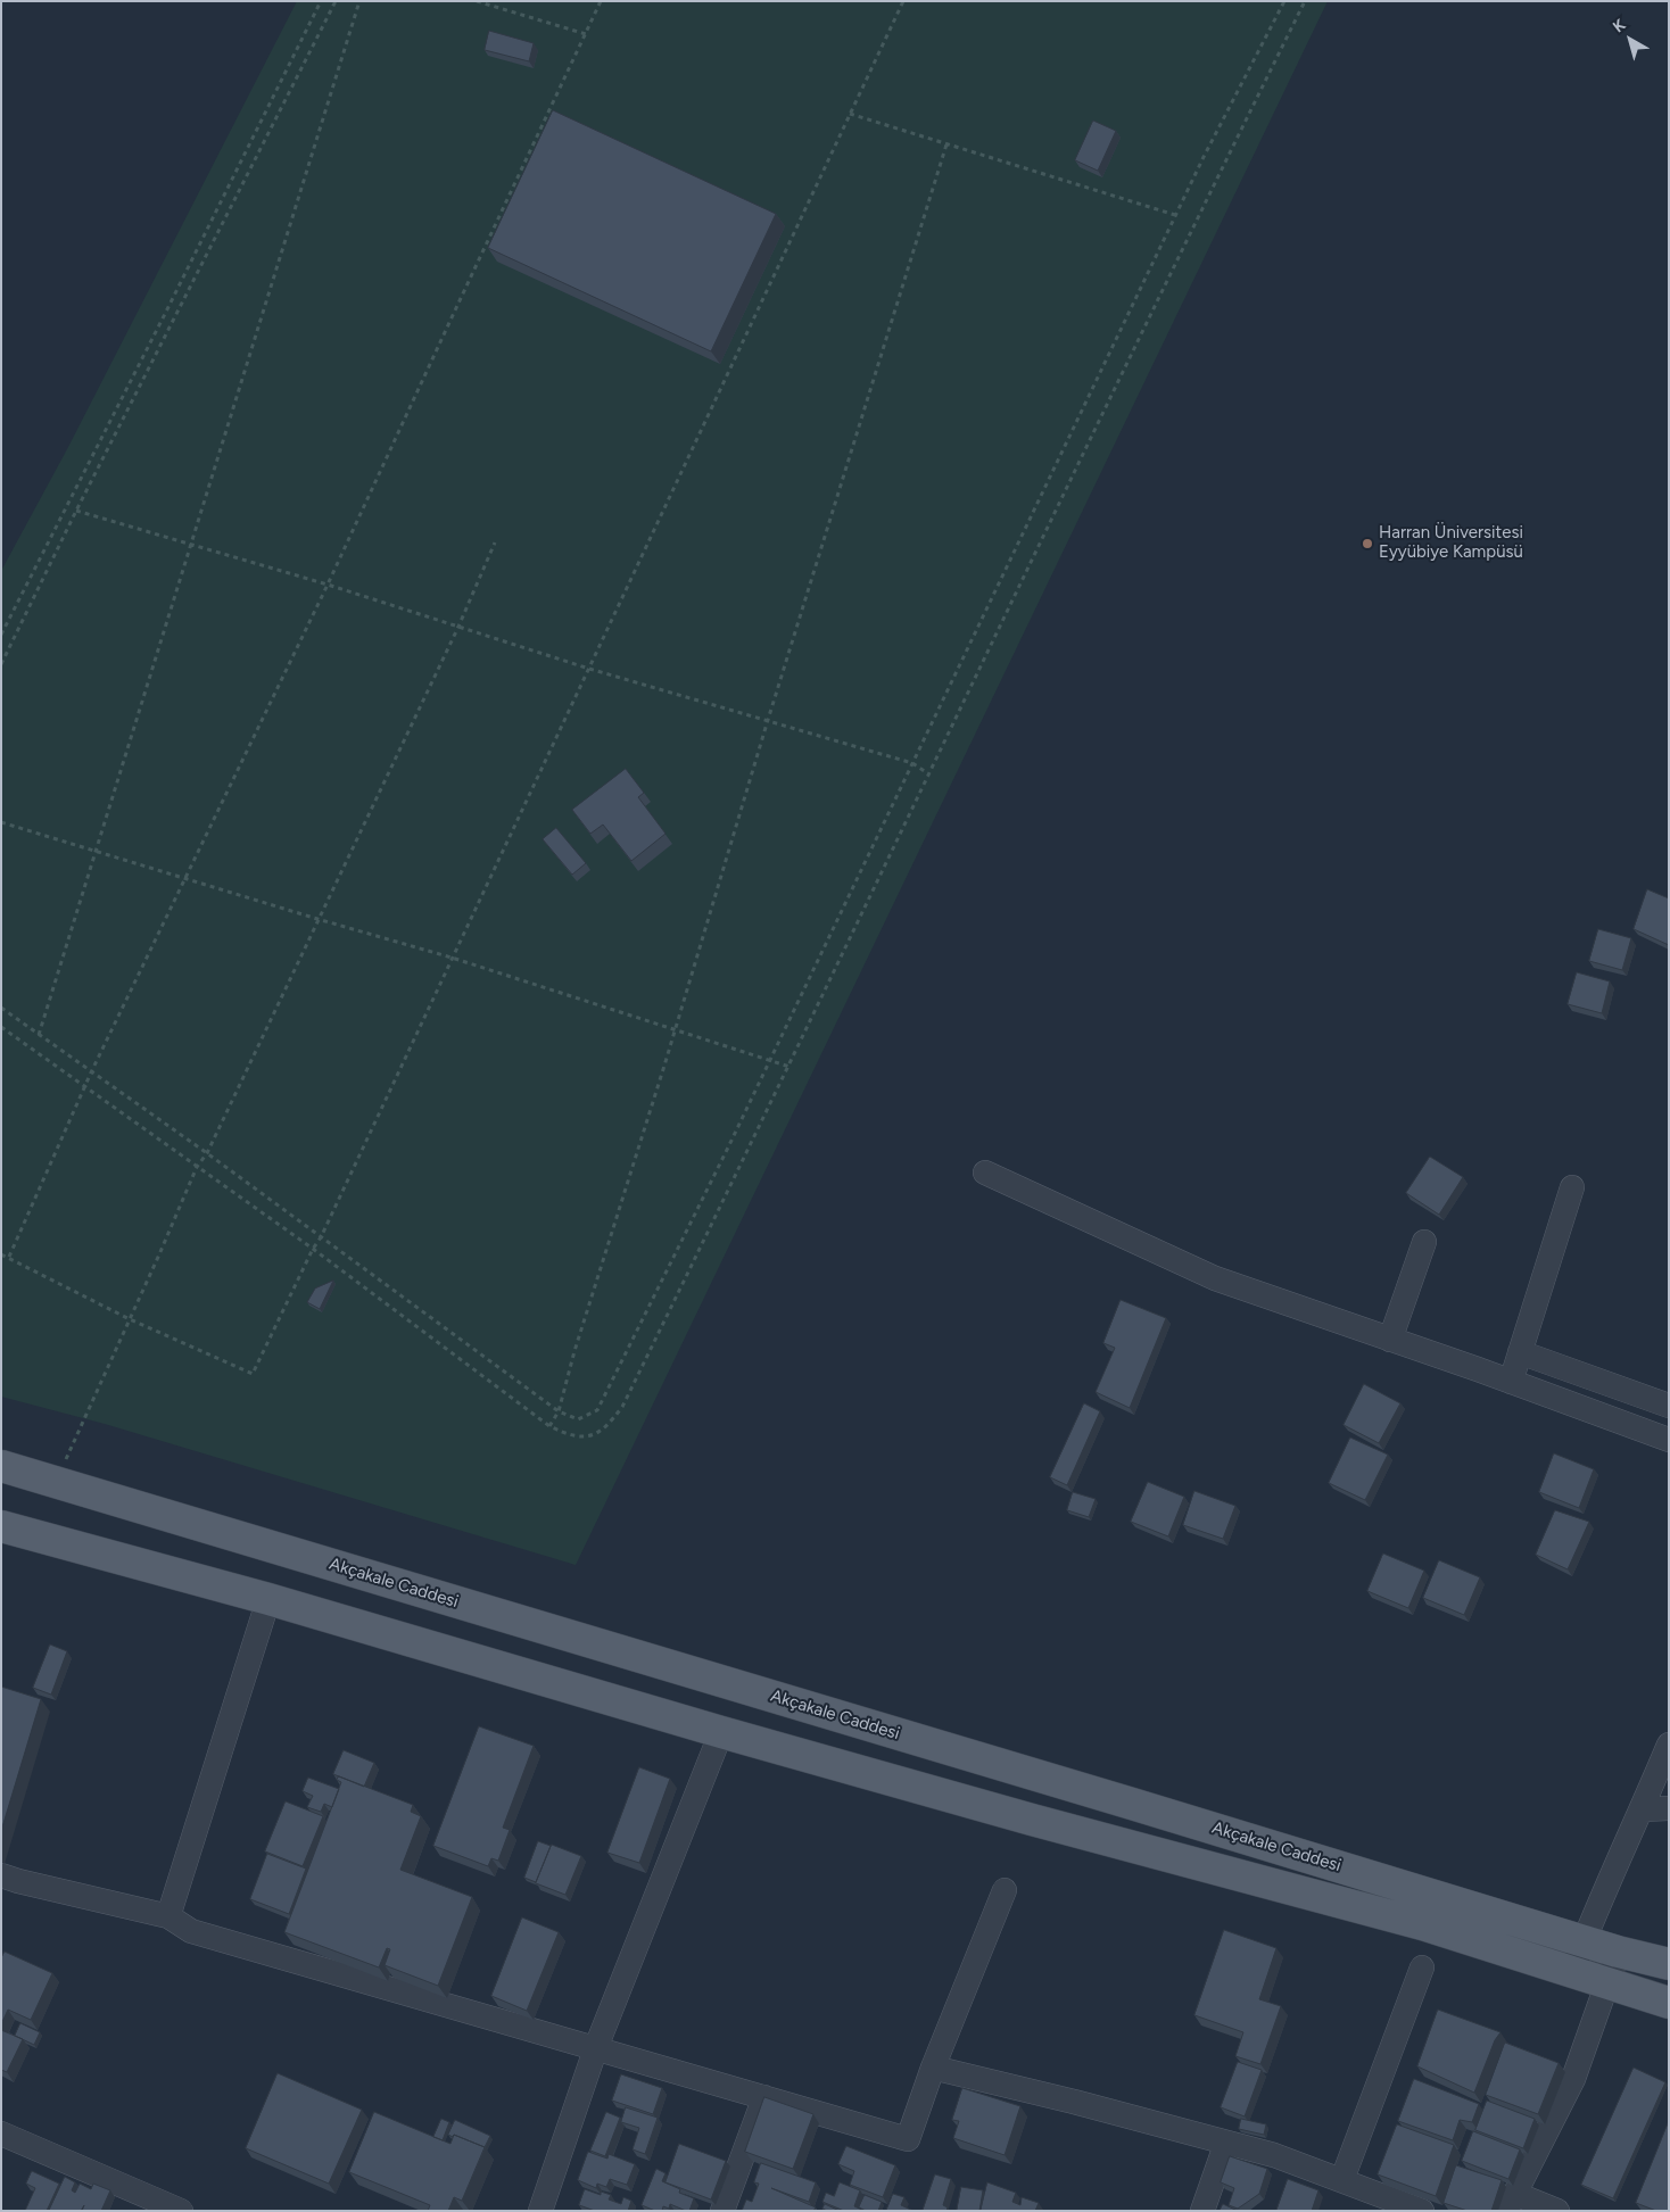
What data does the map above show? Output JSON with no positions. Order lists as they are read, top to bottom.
{
  "streets": {
    "main road": ["Akçakale Caddesi"]
  },
  "places": ["Harran Üniversitesi Eyyübiye Kampüsü"],
  "north": "top left"
}
